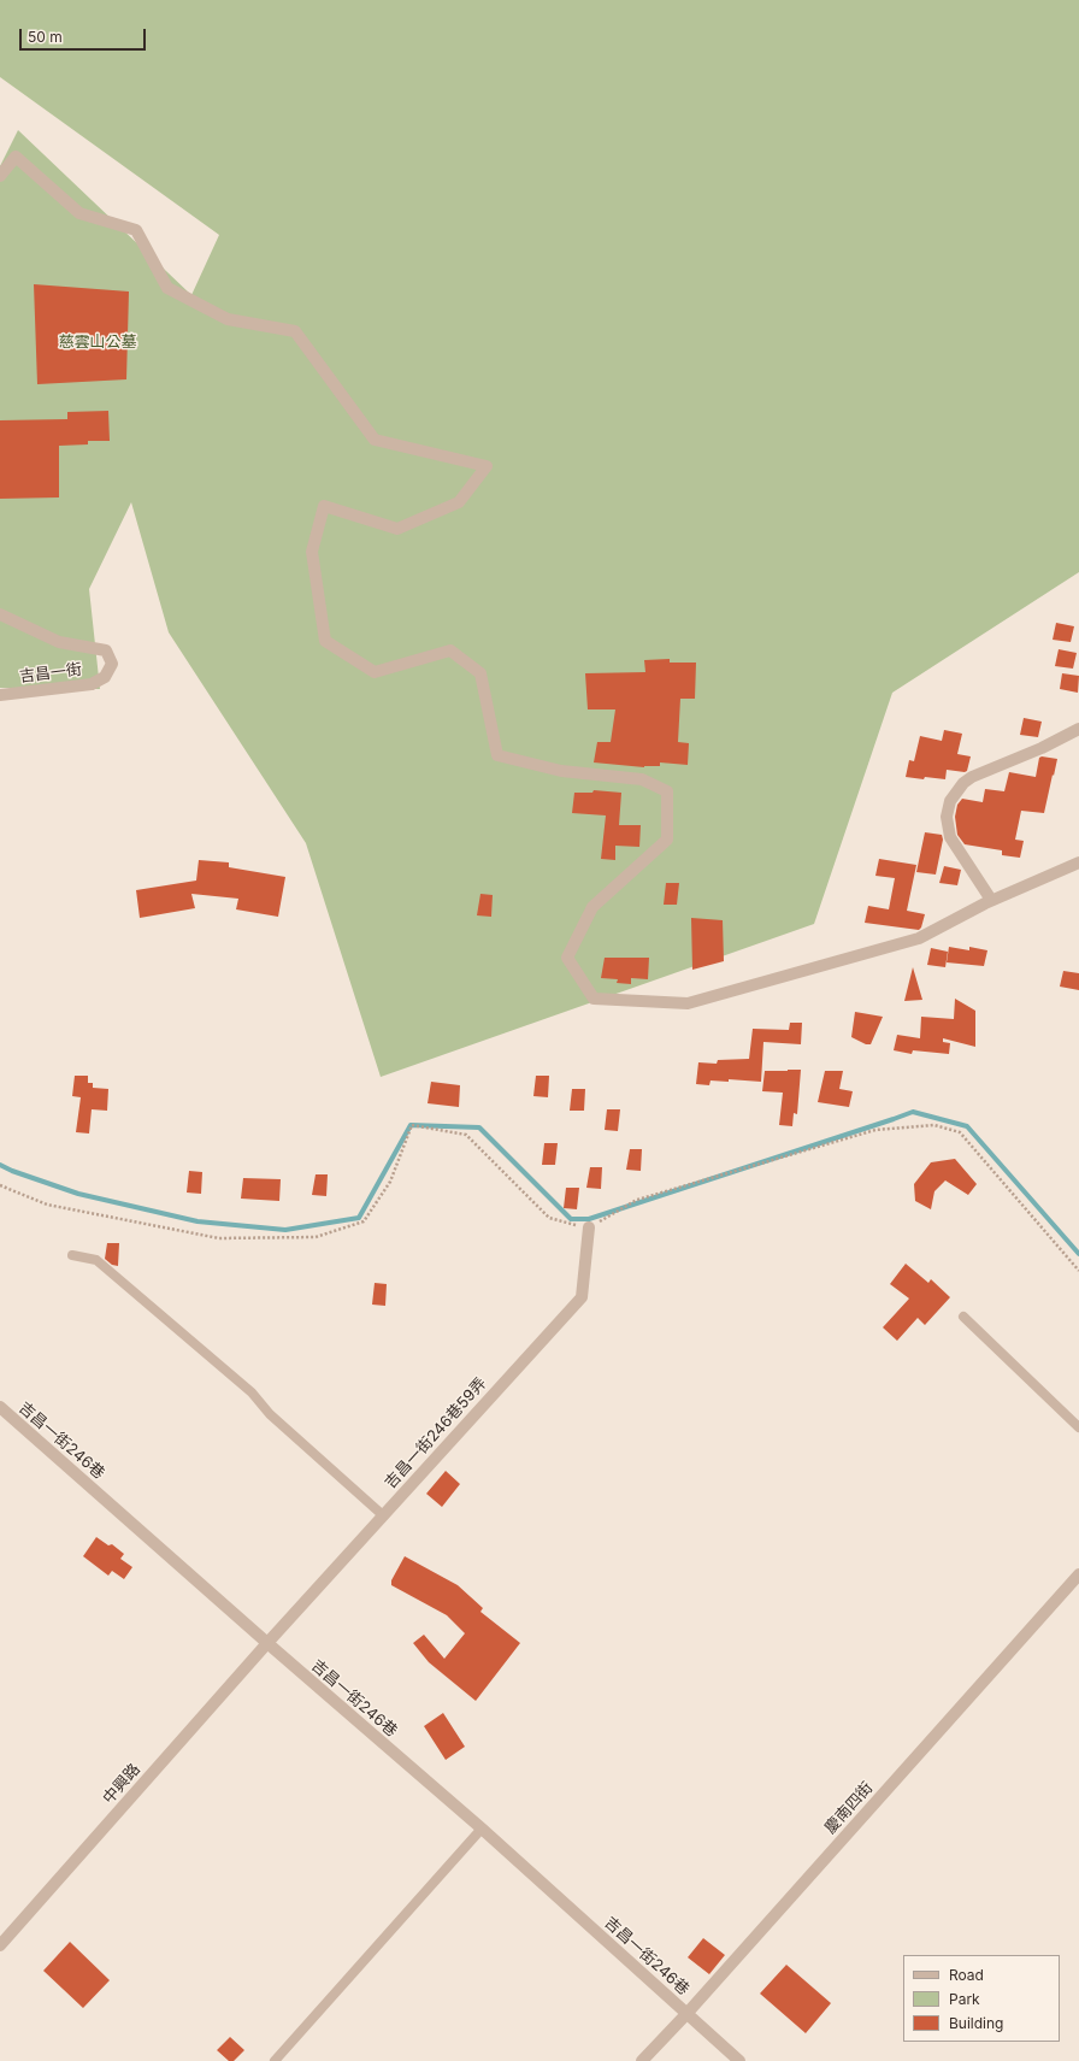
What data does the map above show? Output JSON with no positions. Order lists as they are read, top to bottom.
{
  "streets": {
    "street": [
      "吉昌一街",
      "吉昌一街246巷59弄",
      "吉昌一街246巷",
      "中興路",
      "慶南四街"
    ]
  },
  "crossings": [
    ["吉昌一街246巷59弄", "吉昌一街246巷"],
    ["吉昌一街246巷59弄", "中興路"],
    ["吉昌一街246巷", "中興路"],
    ["吉昌一街246巷", "慶南四街"]
  ],
  "parks": ["慈雲山公墓"],
  "legend": ["Road", "Park", "Building"],
  "scale_bar": "50 m"
}
